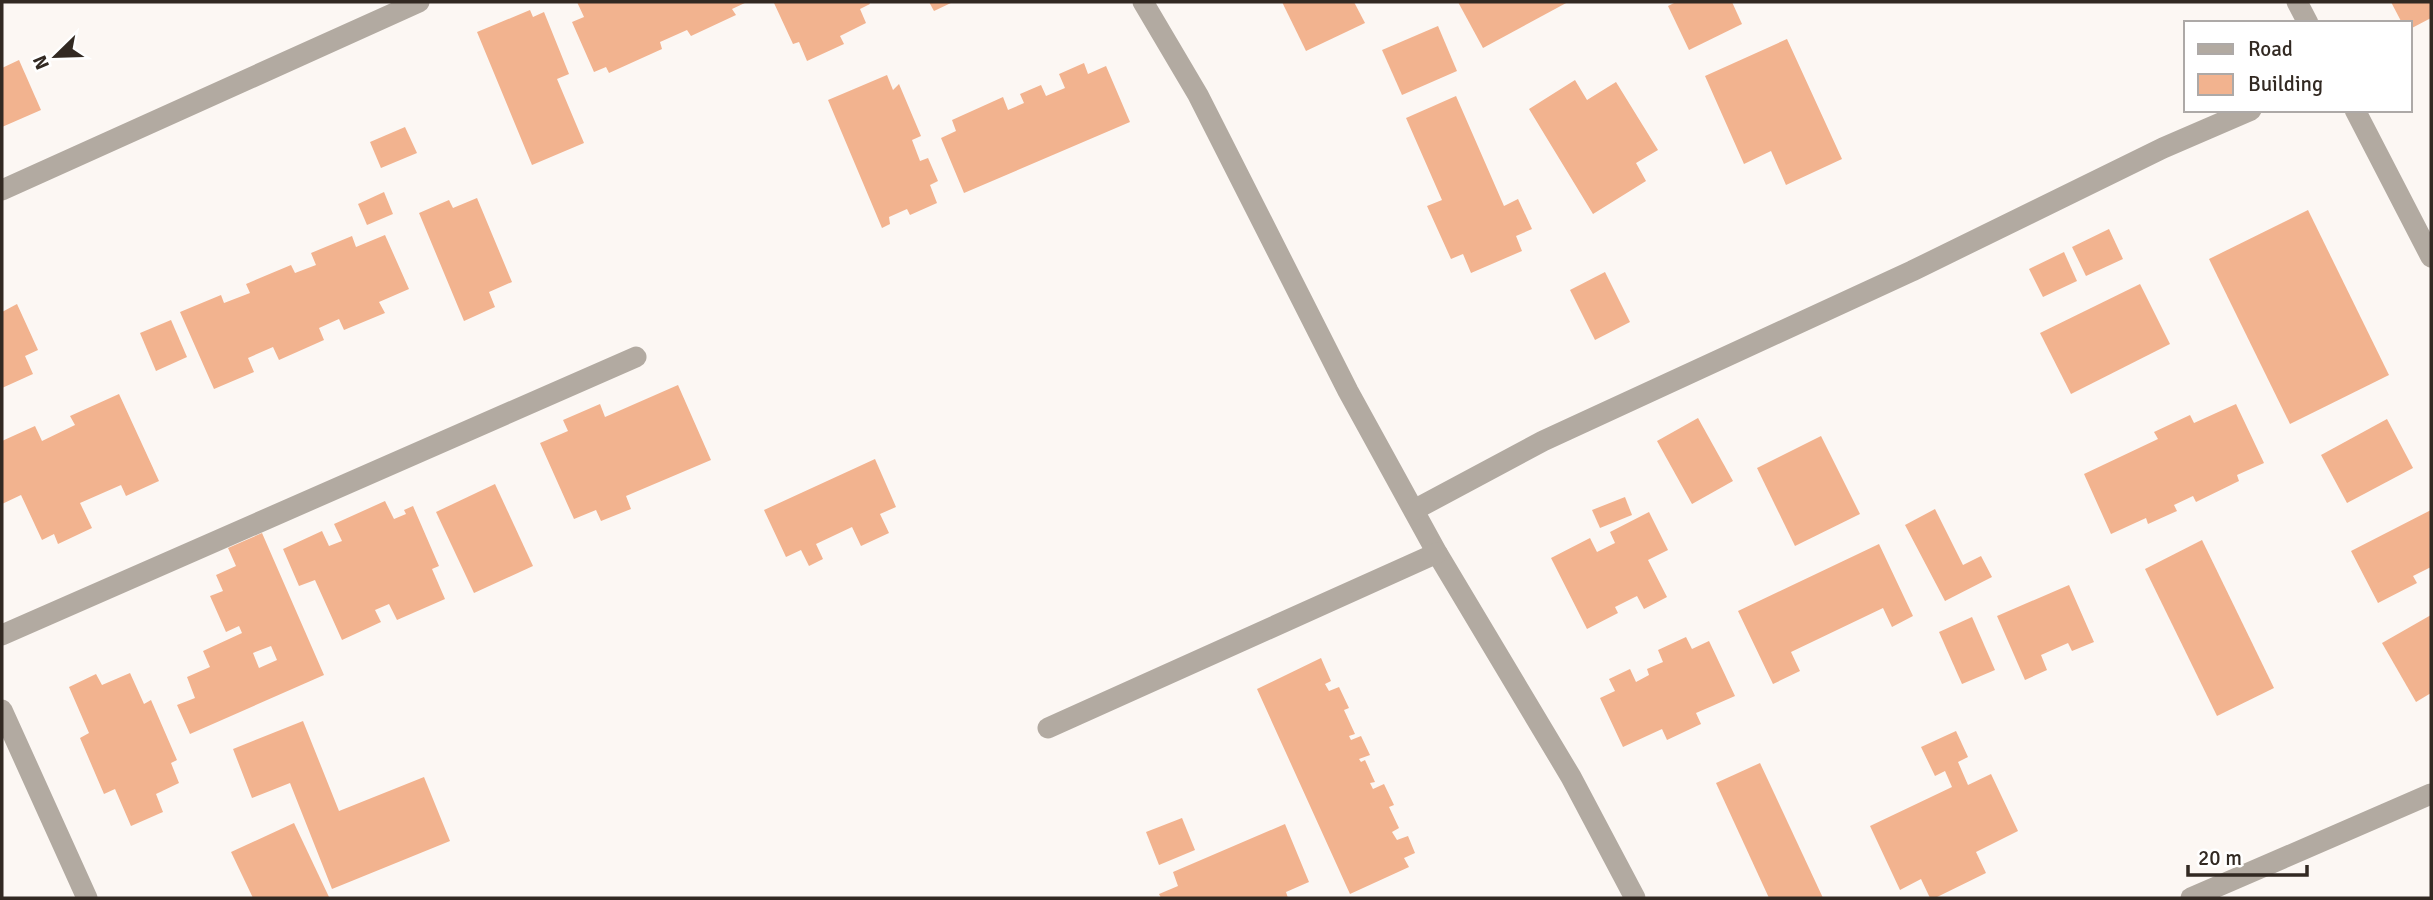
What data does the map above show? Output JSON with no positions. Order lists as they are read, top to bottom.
{
  "legend": ["Road", "Building"],
  "scale_bar": "20 m",
  "north": "bottom left"
}
